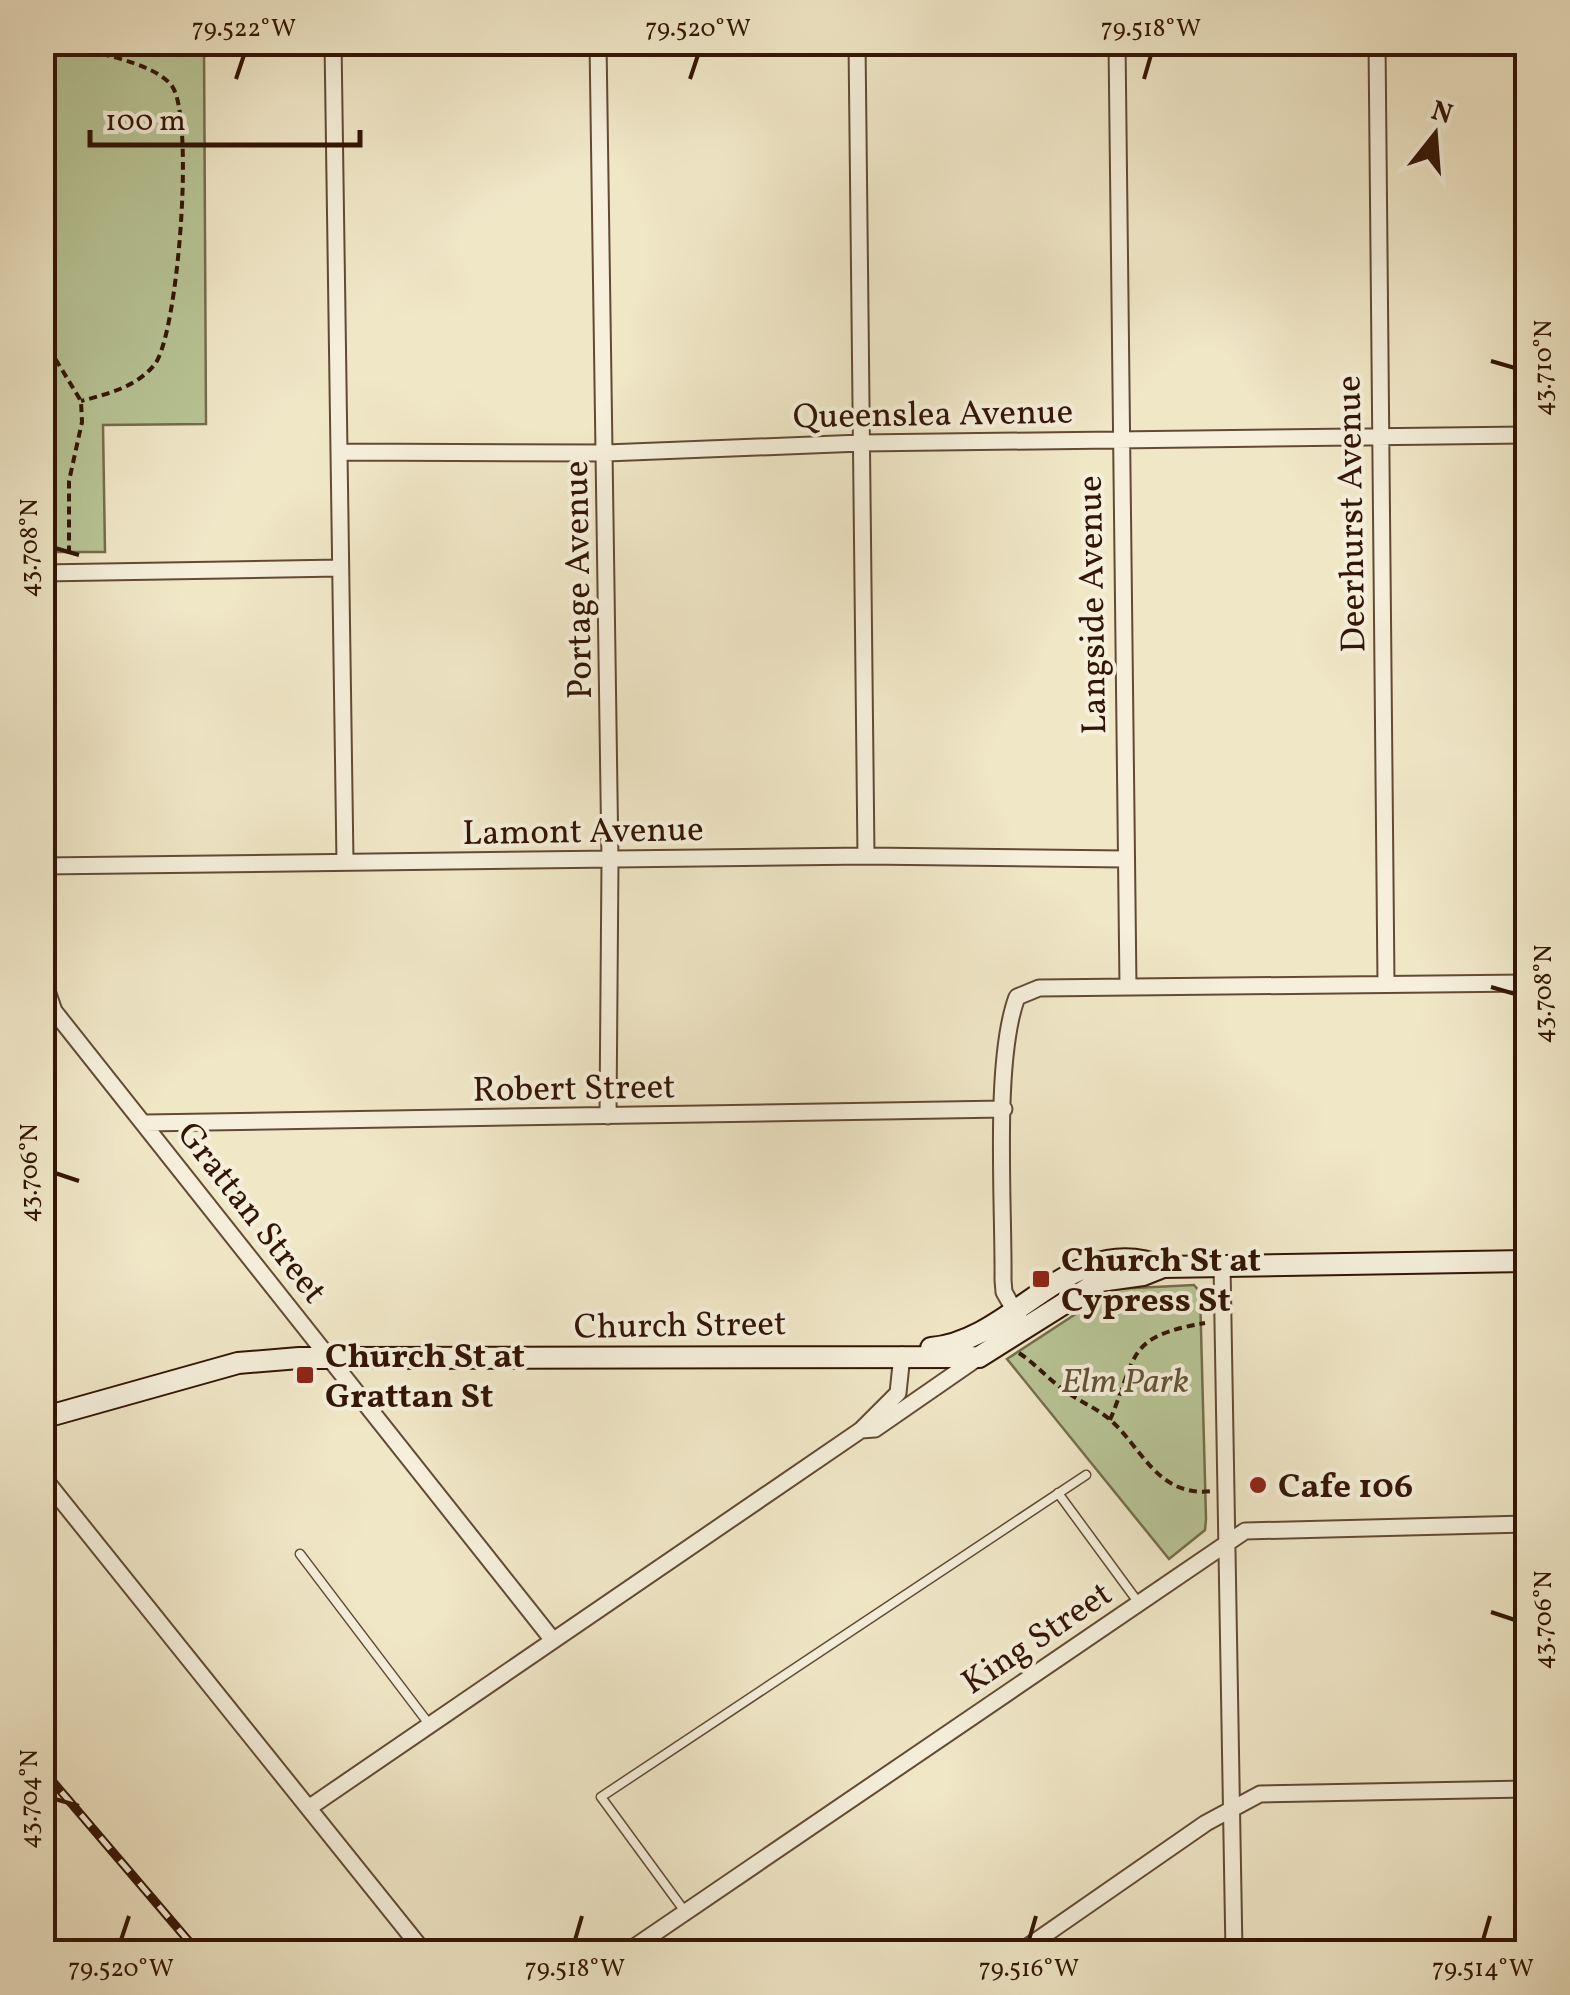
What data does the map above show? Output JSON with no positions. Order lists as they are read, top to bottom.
{
  "streets": {
    "street": [
      "Queenslea Avenue",
      "Deerhurst Avenue",
      "Portage Avenue",
      "Langside Avenue",
      "Lamont Avenue",
      "Robert Street",
      "Grattan Street",
      "Church Street",
      "King Street"
    ]
  },
  "crossings": [
    ["Queenslea Avenue", "Deerhurst Avenue"],
    ["Queenslea Avenue", "Portage Avenue"],
    ["Queenslea Avenue", "Langside Avenue"],
    ["Portage Avenue", "Lamont Avenue"],
    ["Portage Avenue", "Robert Street"],
    ["Langside Avenue", "Lamont Avenue"],
    ["Robert Street", "Grattan Street"],
    ["Grattan Street", "Church Street"]
  ],
  "parks": ["Elm Park"],
  "places": {
    "transit": ["Church St at Cypress St", "Church St at Grattan St"],
    "other": ["Cafe 106"]
  },
  "scale_bar": "100 m",
  "north": "top",
  "coordinates": [
    "79.522°W",
    "79.520°W",
    "79.518°W",
    "43.710°N",
    "43.708°N",
    "43.706°N",
    "43.704°N",
    "79.516°W",
    "79.514°W"
  ]
}
